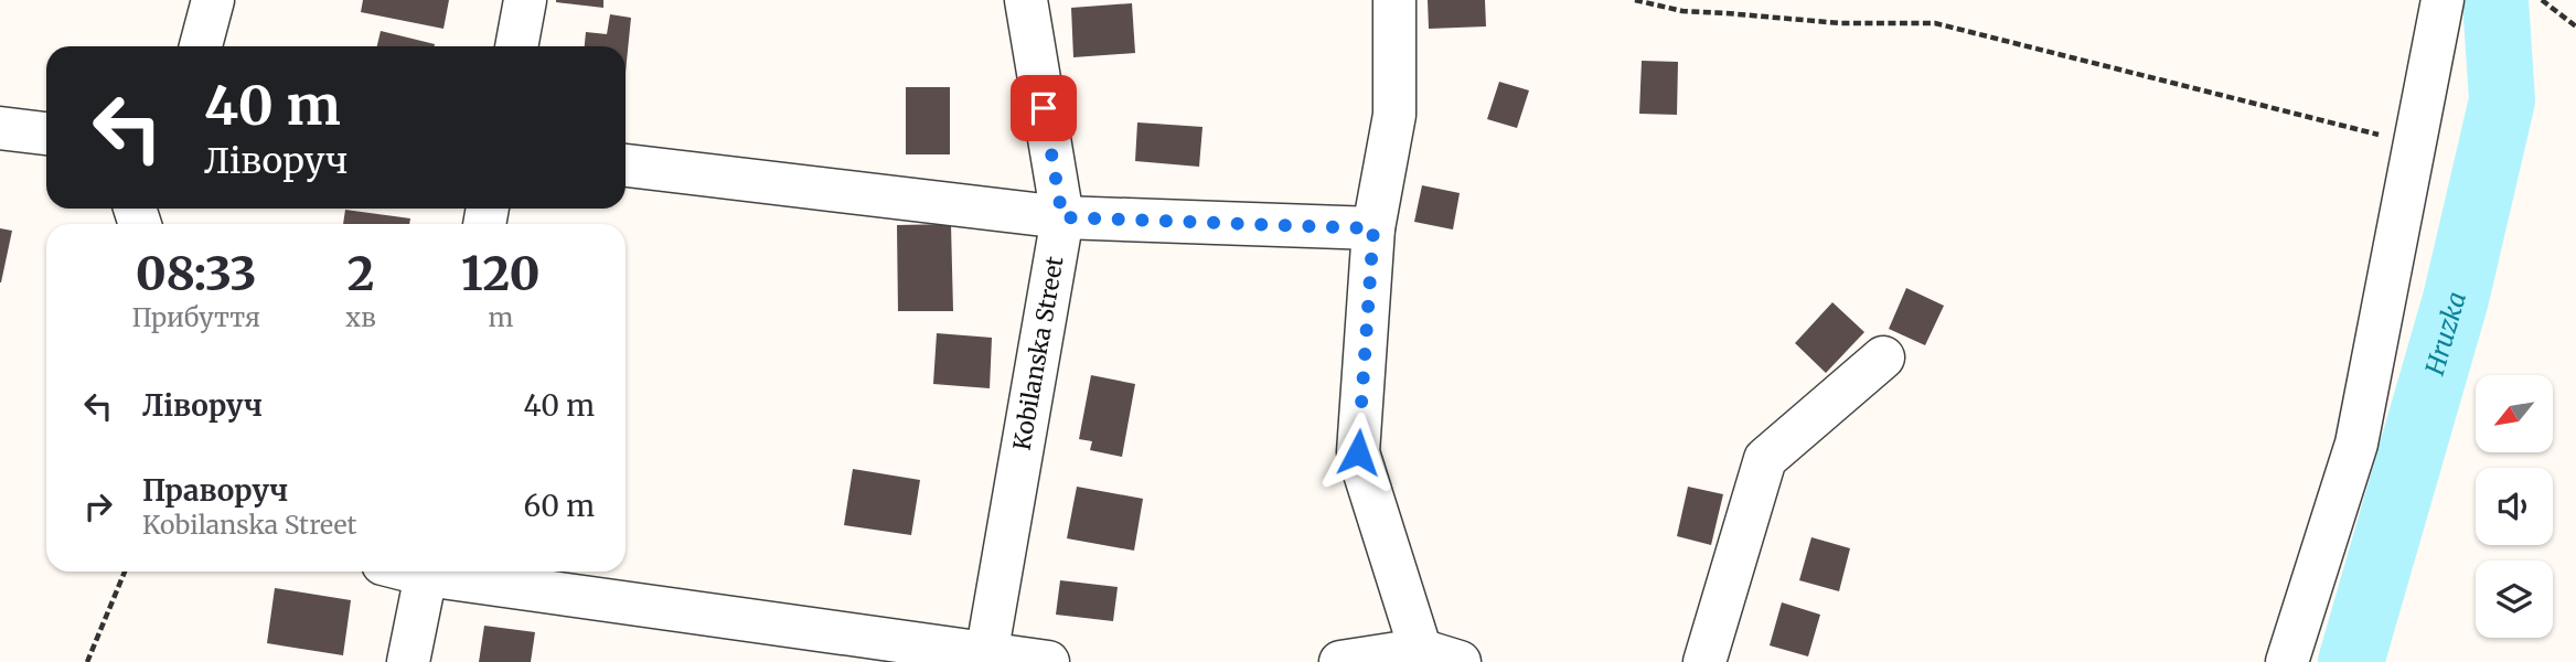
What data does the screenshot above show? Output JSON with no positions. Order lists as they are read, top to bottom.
{
  "streets": {
    "street": ["Kobilanska Street"]
  },
  "water": ["Hruzka"],
  "north": "bottom left",
  "page": {
    "turn": ["40 m", "Ліворуч"],
    "eta": [
      "08:33",
      "Прибуття",
      "2",
      "хв",
      "120",
      "m"
    ],
    "list": [
      {
        "name": "Ліворуч",
        "value": "40 m"
      },
      {
        "name": "Праворуч",
        "note": "Kobilanska Street",
        "value": "60 m"
      }
    ]
  }
}
